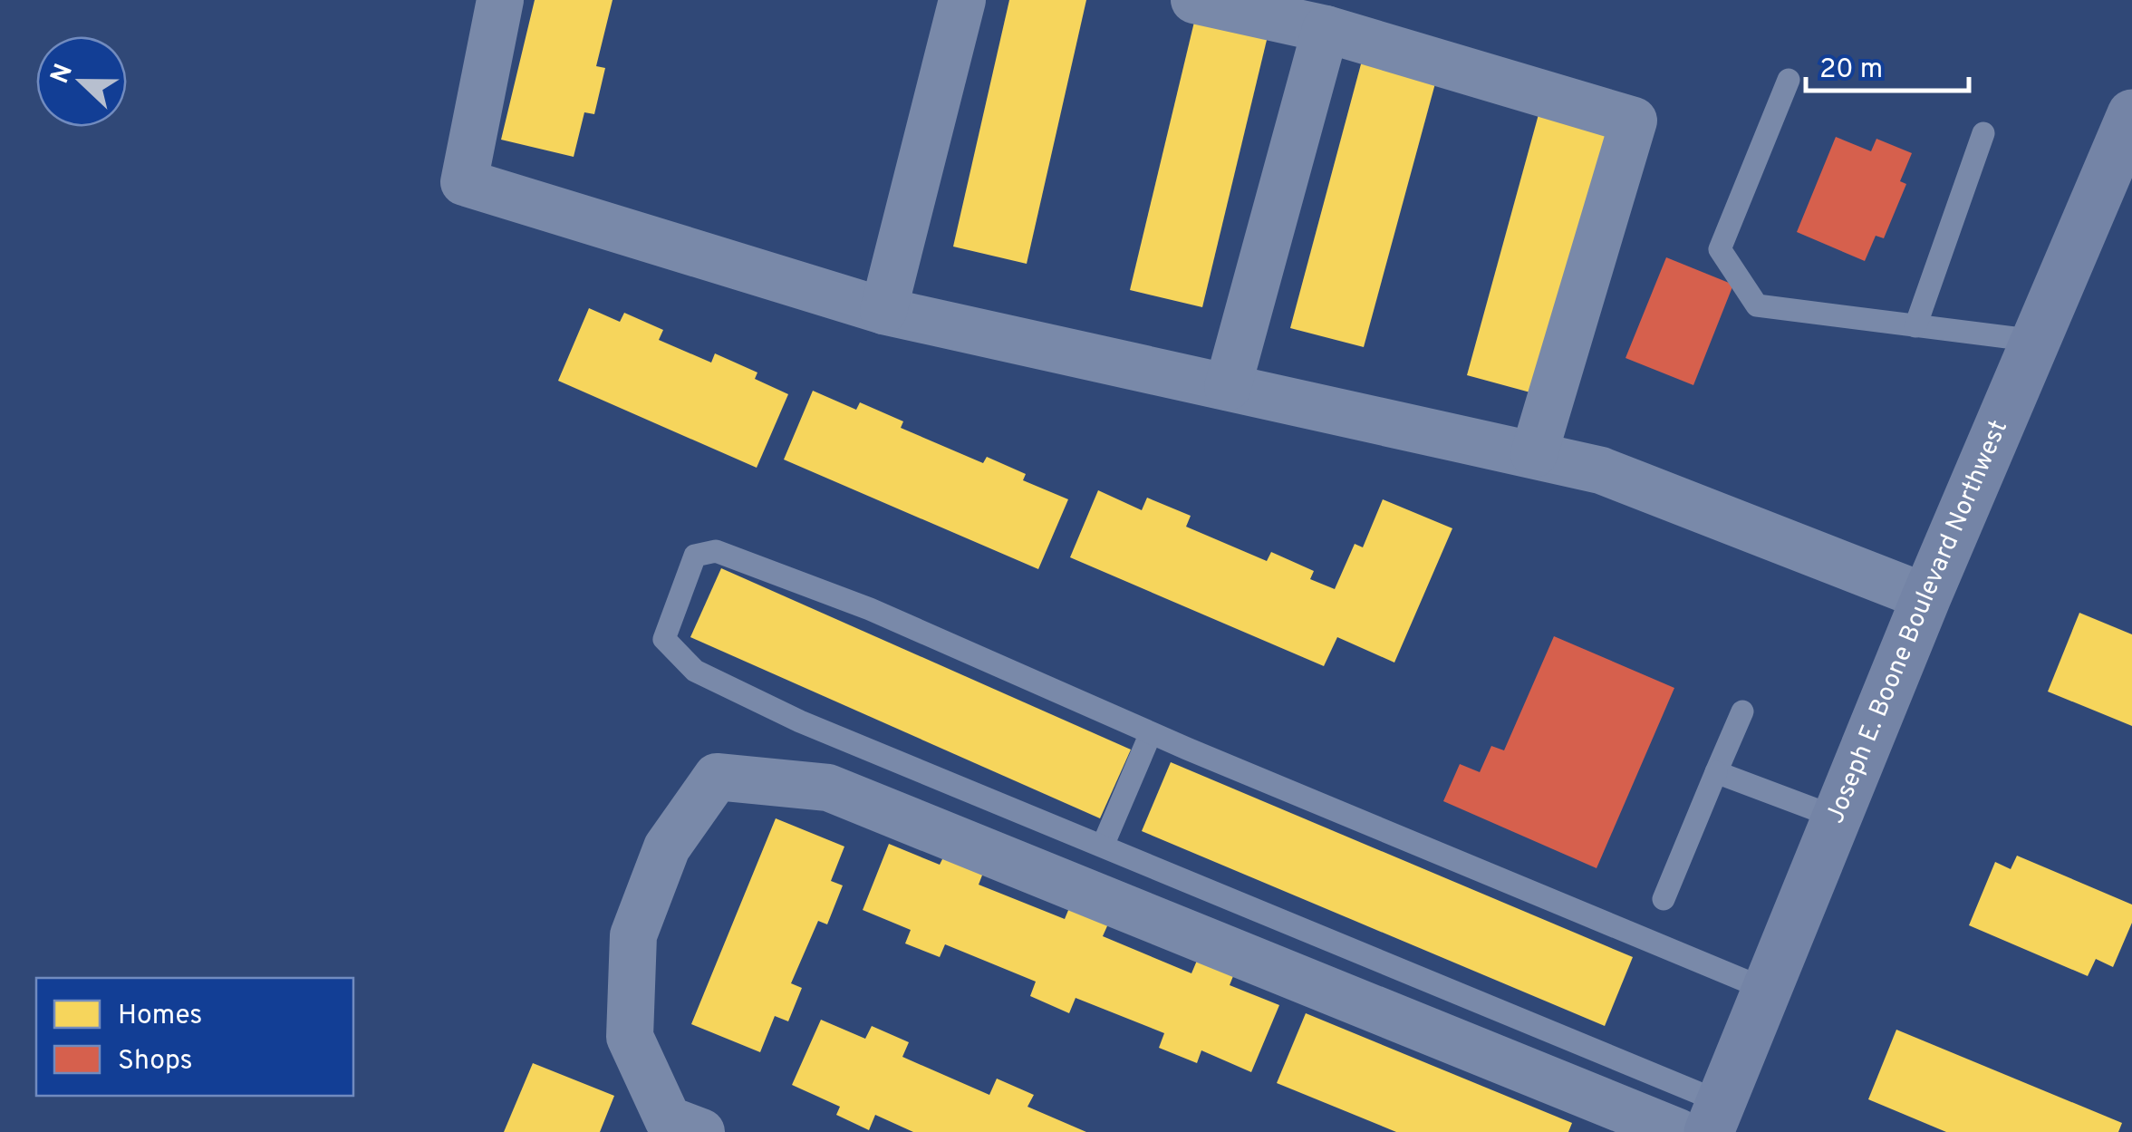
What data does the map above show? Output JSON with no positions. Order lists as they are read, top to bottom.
{
  "streets": {
    "main road": ["Joseph E. Boone Boulevard Northwest"]
  },
  "legend": ["Homes", "Shops"],
  "scale_bar": "20 m",
  "north": "left"
}
